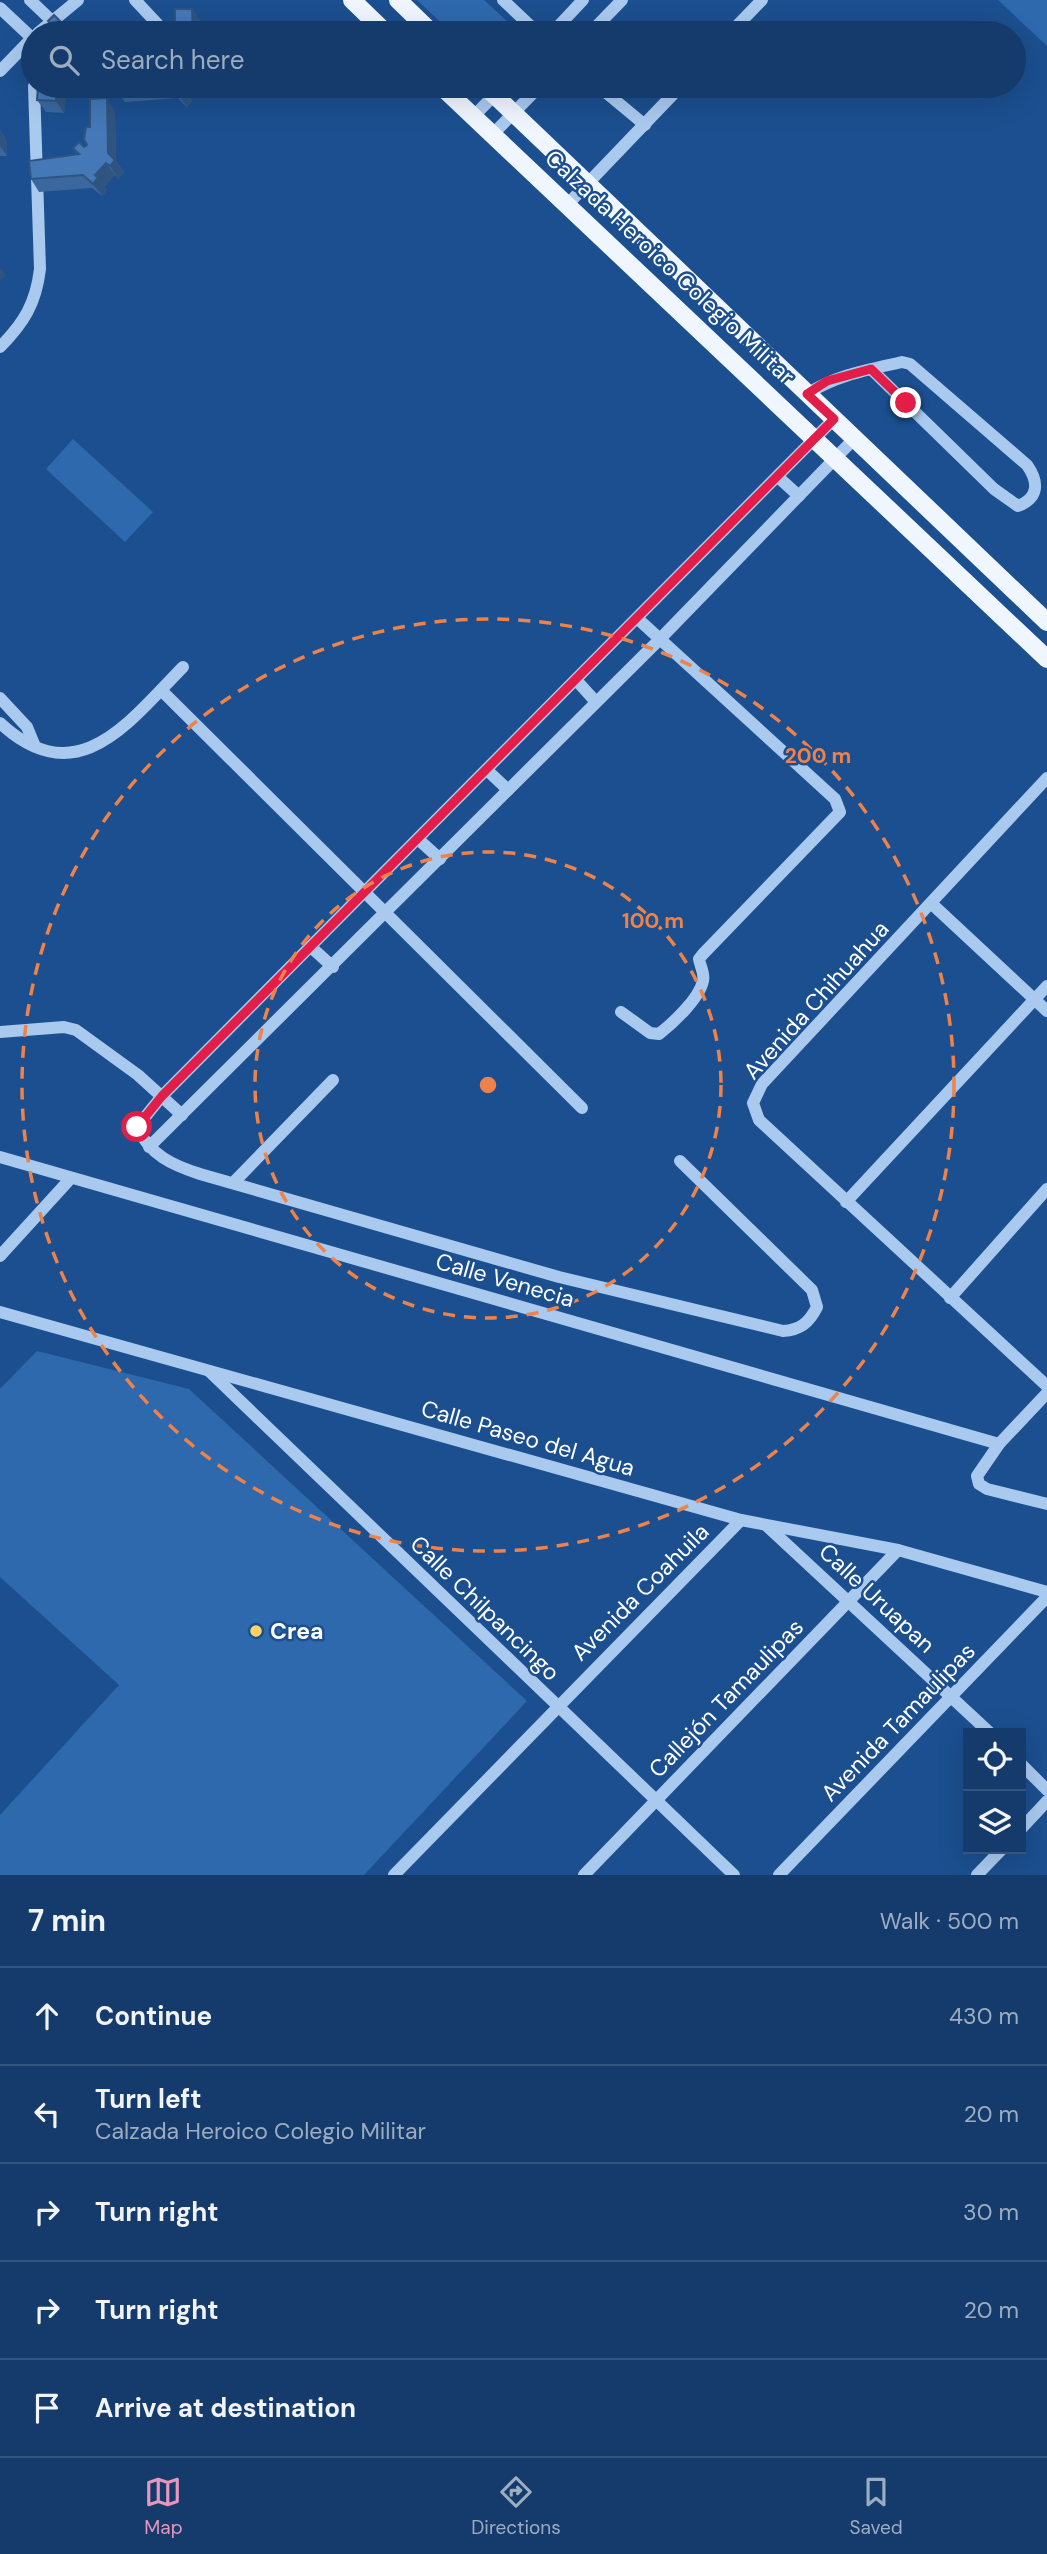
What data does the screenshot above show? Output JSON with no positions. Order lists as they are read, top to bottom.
{
  "streets": {
    "main road": ["Calzada Heroico Colegio Militar"],
    "street": [
      "Avenida Chihuahua",
      "Calle Venecia",
      "Calle Paseo del Agua",
      "Avenida Coahuila",
      "Calle Uruapan",
      "Calle Chilpancingo",
      "Callejón Tamaulipas",
      "Avenida Tamaulipas"
    ]
  },
  "crossings": [
    ["Calle Paseo del Agua", "Avenida Coahuila"],
    ["Calle Paseo del Agua", "Calle Uruapan"],
    ["Calle Paseo del Agua", "Calle Chilpancingo"],
    ["Calle Paseo del Agua", "Callejón Tamaulipas"],
    ["Calle Paseo del Agua", "Avenida Tamaulipas"],
    ["Avenida Coahuila", "Calle Chilpancingo"],
    ["Calle Uruapan", "Callejón Tamaulipas"],
    ["Calle Uruapan", "Avenida Tamaulipas"],
    ["Calle Chilpancingo", "Callejón Tamaulipas"]
  ],
  "places": ["Crea"],
  "page": {
    "search": "Search here",
    "heading": ["7 min", "Walk · 500 m"],
    "list": [
      ["Continue", "430 m"],
      ["Turn left", "Calzada Heroico Colegio Militar", "20 m"],
      ["Turn right", "30 m"],
      ["Turn right", "20 m"],
      "Arrive at destination"
    ],
    "nav": ["Map", "Directions", "Saved"]
  },
  "rings": ["200 m", "100 m"]
}
